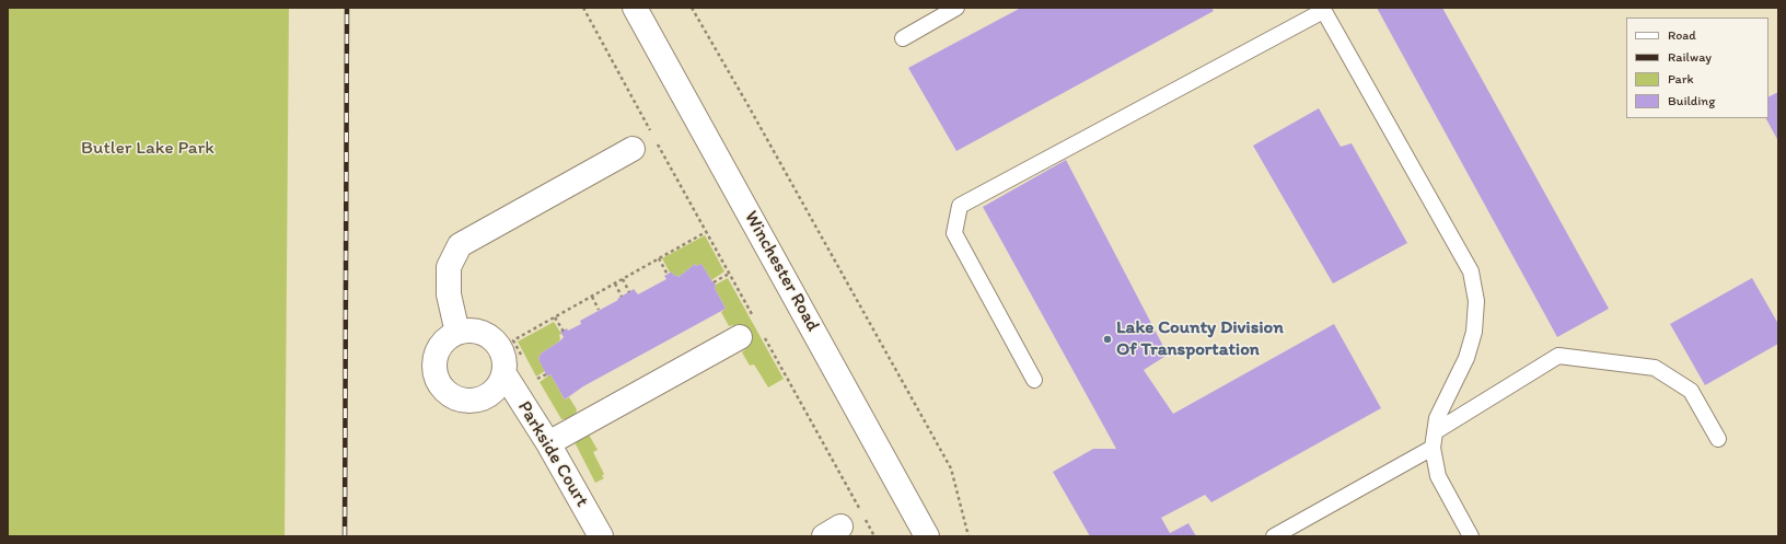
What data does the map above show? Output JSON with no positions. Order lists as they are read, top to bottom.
{
  "streets": {
    "street": ["Winchester Road", "Parkside Court"]
  },
  "parks": ["Butler Lake Park"],
  "places": ["Lake County Division Of Transportation"],
  "legend": [
    "Road",
    "Railway",
    "Park",
    "Building"
  ]
}
